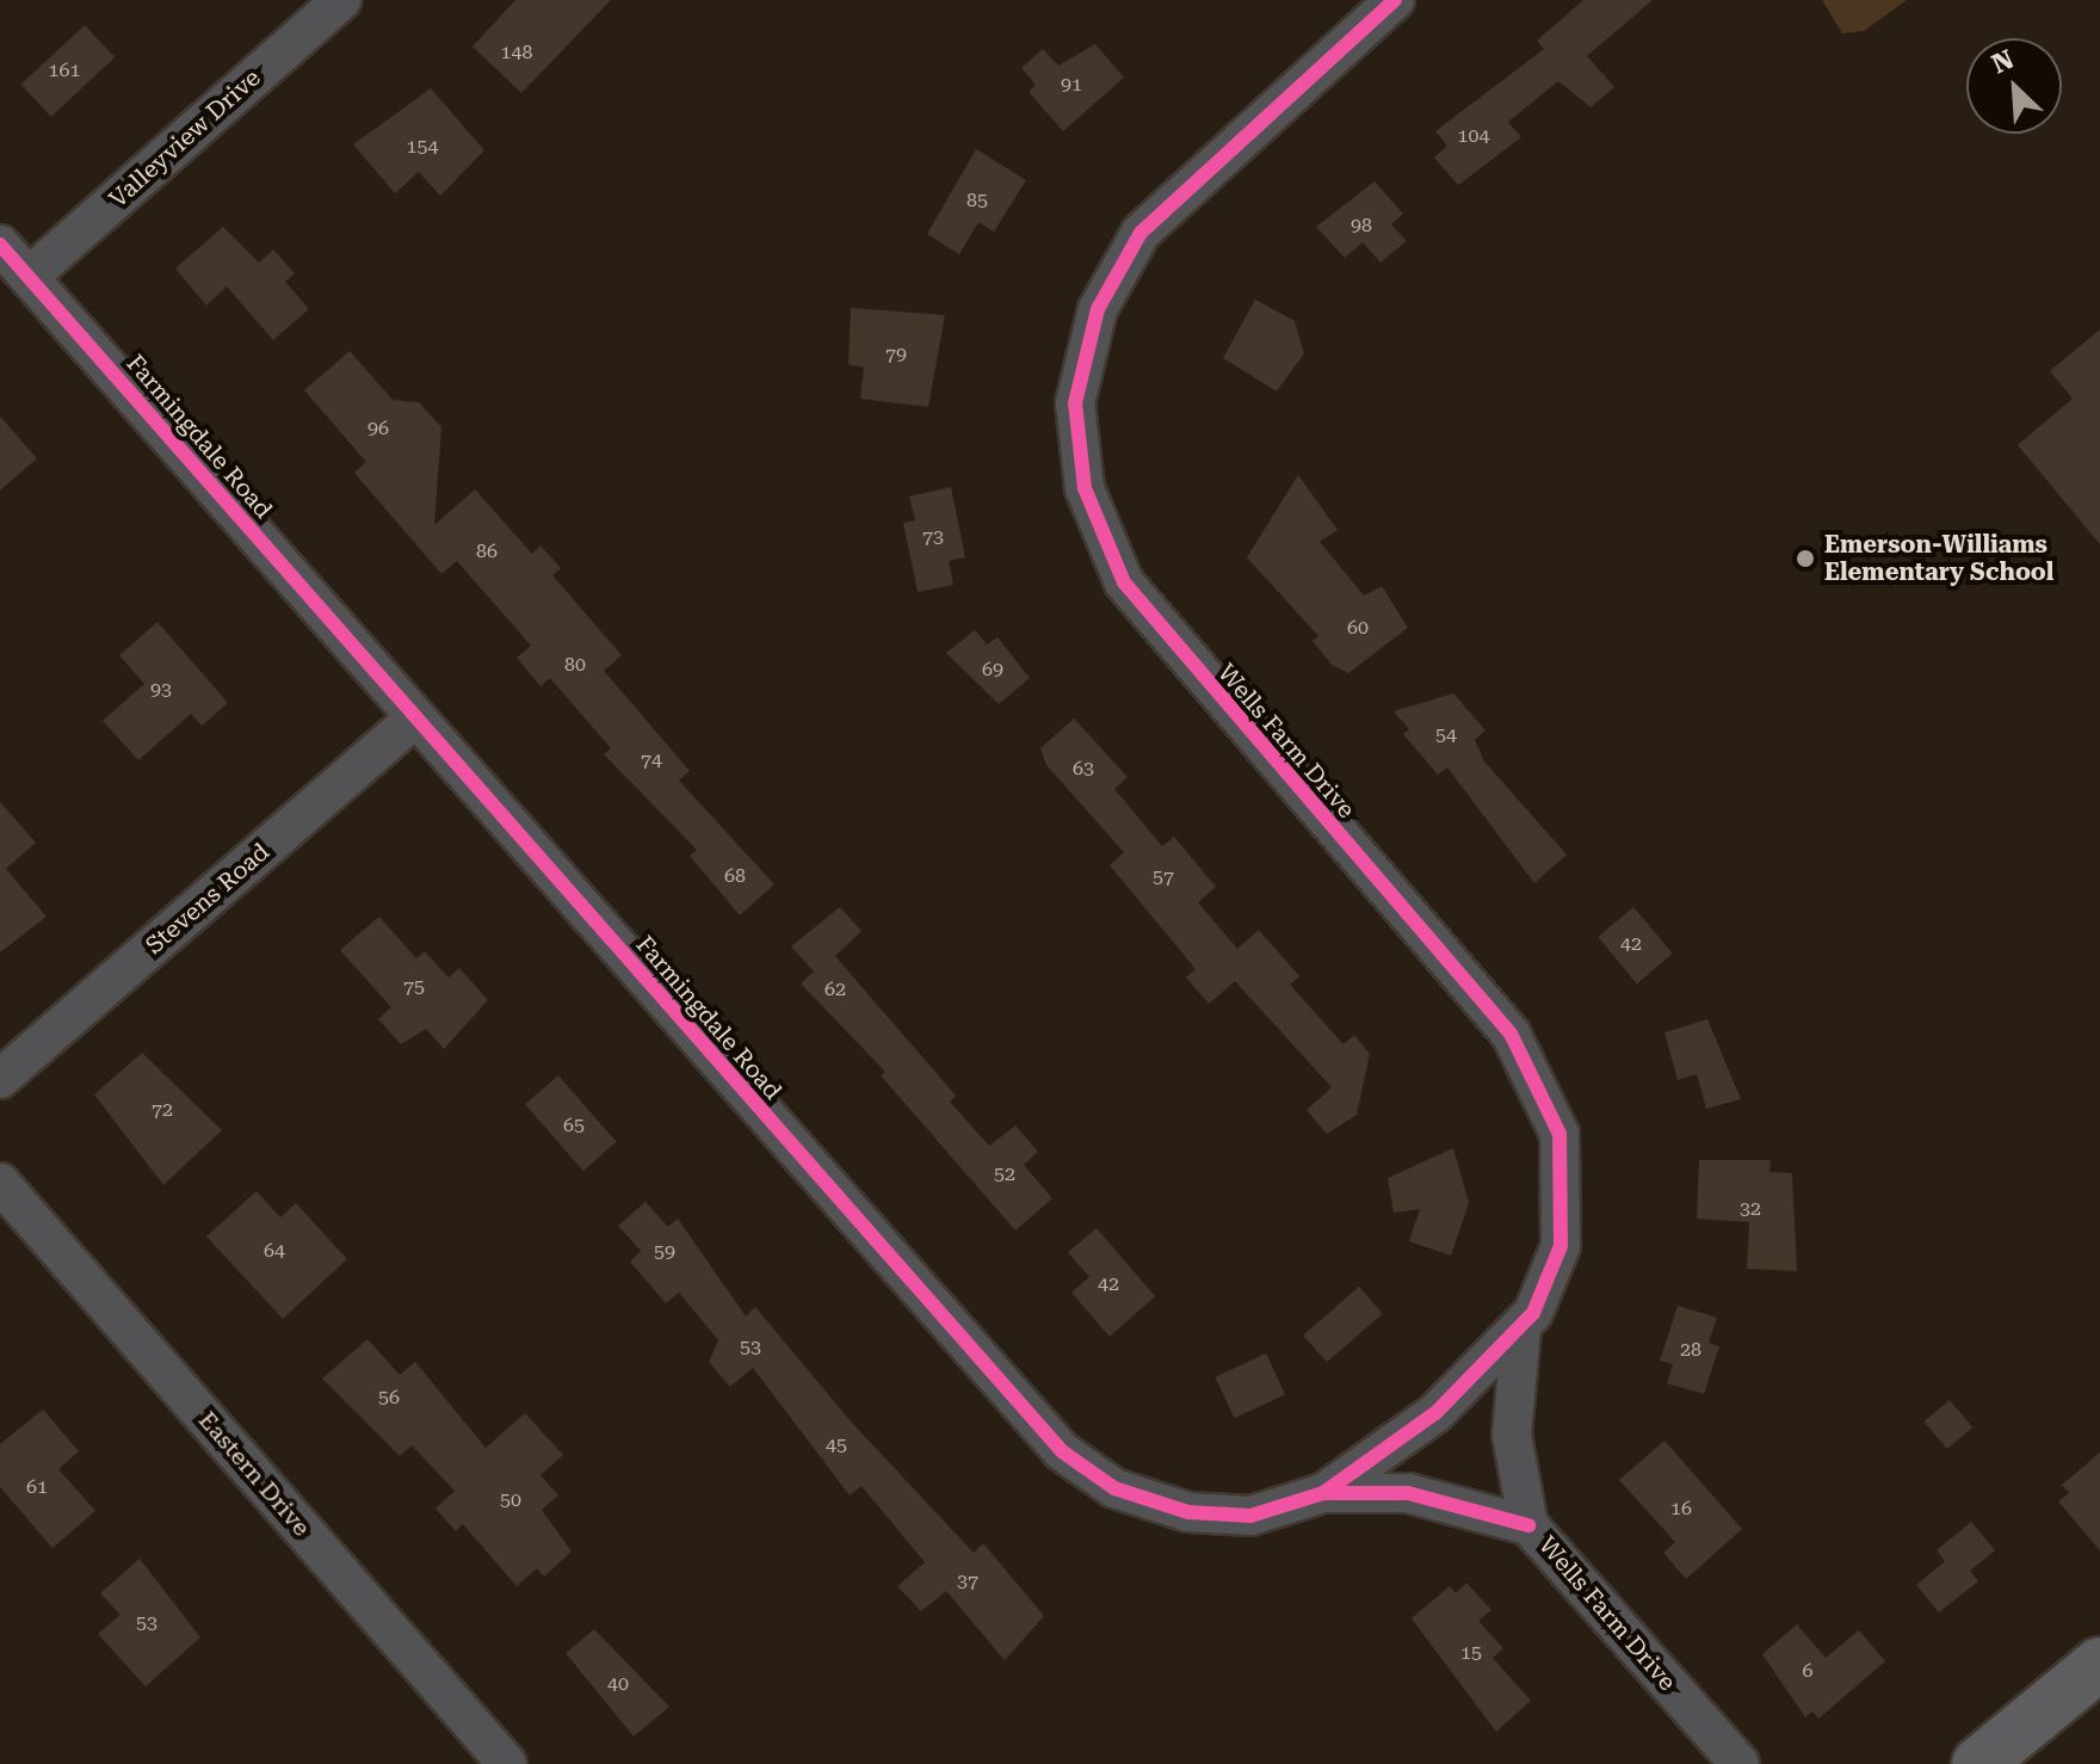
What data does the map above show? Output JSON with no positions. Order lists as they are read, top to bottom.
{
  "streets": {
    "street": [
      "Valleyview Drive",
      "Farmingdale Road",
      "Wells Farm Drive",
      "Stevens Road",
      "Eastern Drive"
    ]
  },
  "crossings": [
    ["Valleyview Drive", "Farmingdale Road"],
    ["Farmingdale Road", "Wells Farm Drive"],
    ["Farmingdale Road", "Stevens Road"]
  ],
  "places": ["Emerson-Williams Elementary School"],
  "house_numbers": [
    "148",
    "161",
    "91",
    "104",
    "154",
    "85",
    "98",
    "79",
    "96",
    "73",
    "86",
    "60",
    "80",
    "69",
    "93",
    "54",
    "74",
    "63",
    "68",
    "57",
    "42",
    "75",
    "62",
    "72",
    "65",
    "52",
    "32",
    "64",
    "59",
    "42",
    "53",
    "28",
    "56",
    "45",
    "61",
    "50",
    "16",
    "37",
    "53",
    "15",
    "6",
    "40"
  ],
  "north": "top left"
}
